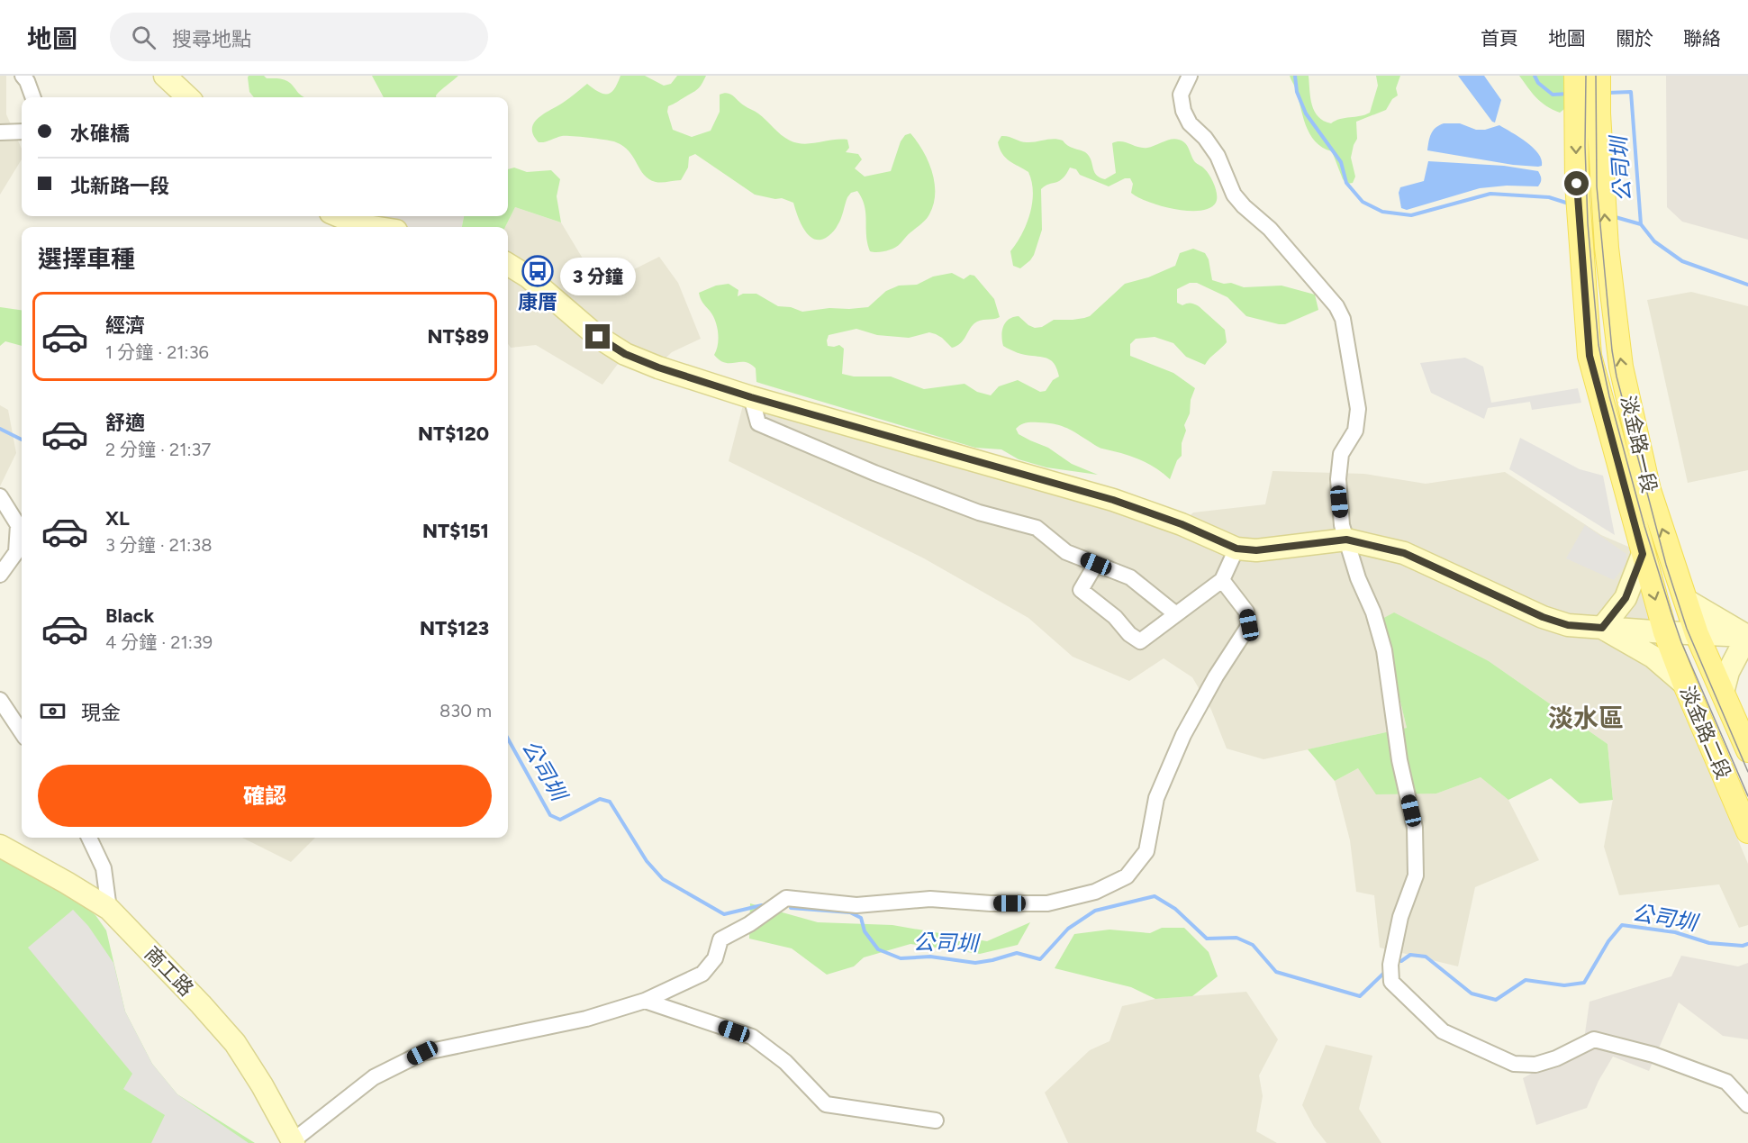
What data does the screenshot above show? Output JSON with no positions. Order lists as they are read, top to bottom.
{
  "streets": {
    "main road": ["淡金路一段", "淡金路二段", "商工路"]
  },
  "crossings": [
    ["淡金路一段", "淡金路二段"]
  ],
  "districts": ["淡水區"],
  "water": ["公司圳"],
  "places": {
    "bus stop": ["康厝"]
  },
  "page": {
    "header": "地圖",
    "search": "搜尋地點",
    "nav": [
      "首頁",
      "地圖",
      "關於",
      "聯絡"
    ],
    "banner": ["水碓橋", "北新路一段"],
    "heading": "選擇車種",
    "bubble": "3 分鐘",
    "list": [
      {
        "name": "經濟",
        "note": "1 分鐘 · 21:36",
        "value": "NT$89"
      },
      {
        "name": "舒適",
        "note": "2 分鐘 · 21:37",
        "value": "NT$120"
      },
      {
        "name": "XL",
        "note": "3 分鐘 · 21:38",
        "value": "NT$151"
      },
      {
        "name": "Black",
        "note": "4 分鐘 · 21:39",
        "value": "NT$123"
      }
    ],
    "pay": ["現金", "830 m"],
    "buttons": "確認"
  }
}
